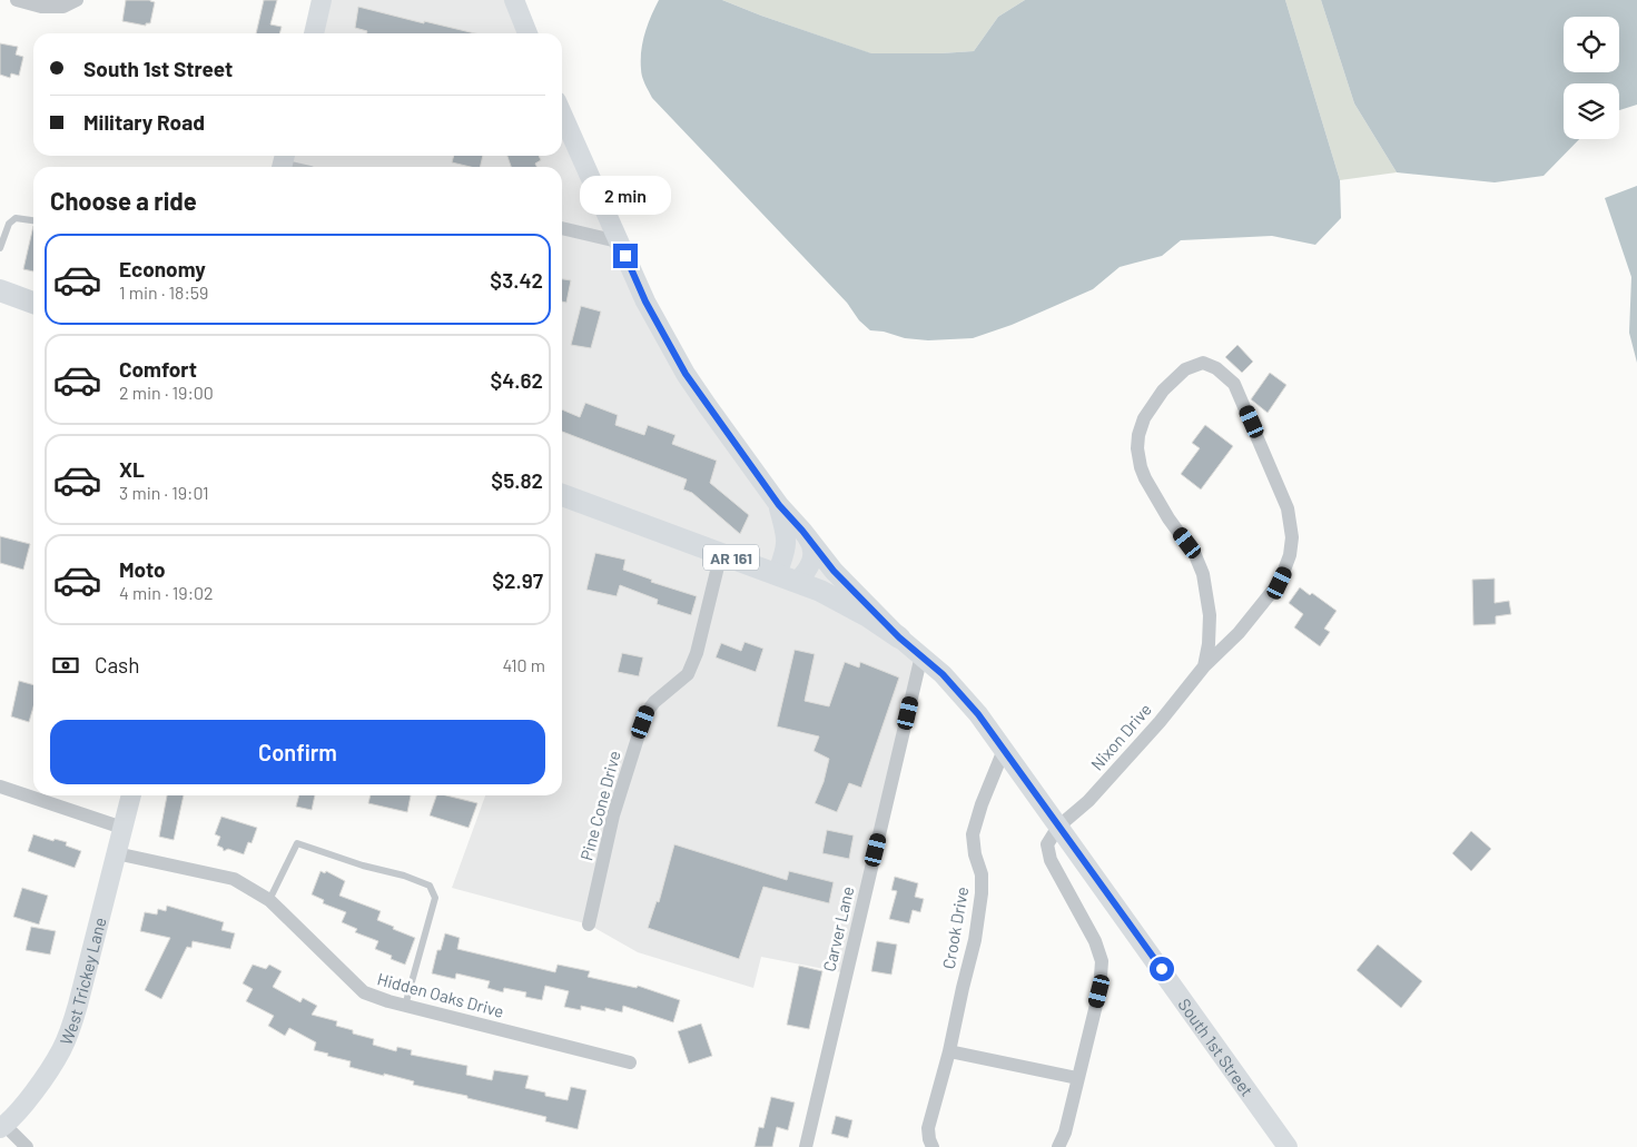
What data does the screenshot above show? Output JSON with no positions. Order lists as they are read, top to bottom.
{
  "streets": {
    "main road": ["AR 161", "South 1st Street"],
    "street": [
      "Nixon Drive",
      "Pine Cone Drive",
      "Crook Drive",
      "Carver Lane",
      "West Trickey Lane",
      "Hidden Oaks Drive"
    ]
  },
  "crossings": [
    ["Nixon Drive", "South 1st Street"],
    ["Pine Cone Drive", "South 1st Street"],
    ["Crook Drive", "South 1st Street"],
    ["Carver Lane", "South 1st Street"],
    ["West Trickey Lane", "Hidden Oaks Drive"]
  ],
  "page": {
    "banner": ["South 1st Street", "Military Road"],
    "heading": "Choose a ride",
    "bubble": "2 min",
    "list": [
      {
        "name": "Economy",
        "note": "1 min · 18:59",
        "value": "$3.42"
      },
      {
        "name": "Comfort",
        "note": "2 min · 19:00",
        "value": "$4.62"
      },
      {
        "name": "XL",
        "note": "3 min · 19:01",
        "value": "$5.82"
      },
      {
        "name": "Moto",
        "note": "4 min · 19:02",
        "value": "$2.97"
      }
    ],
    "pay": ["Cash", "410 m"],
    "buttons": "Confirm"
  }
}
